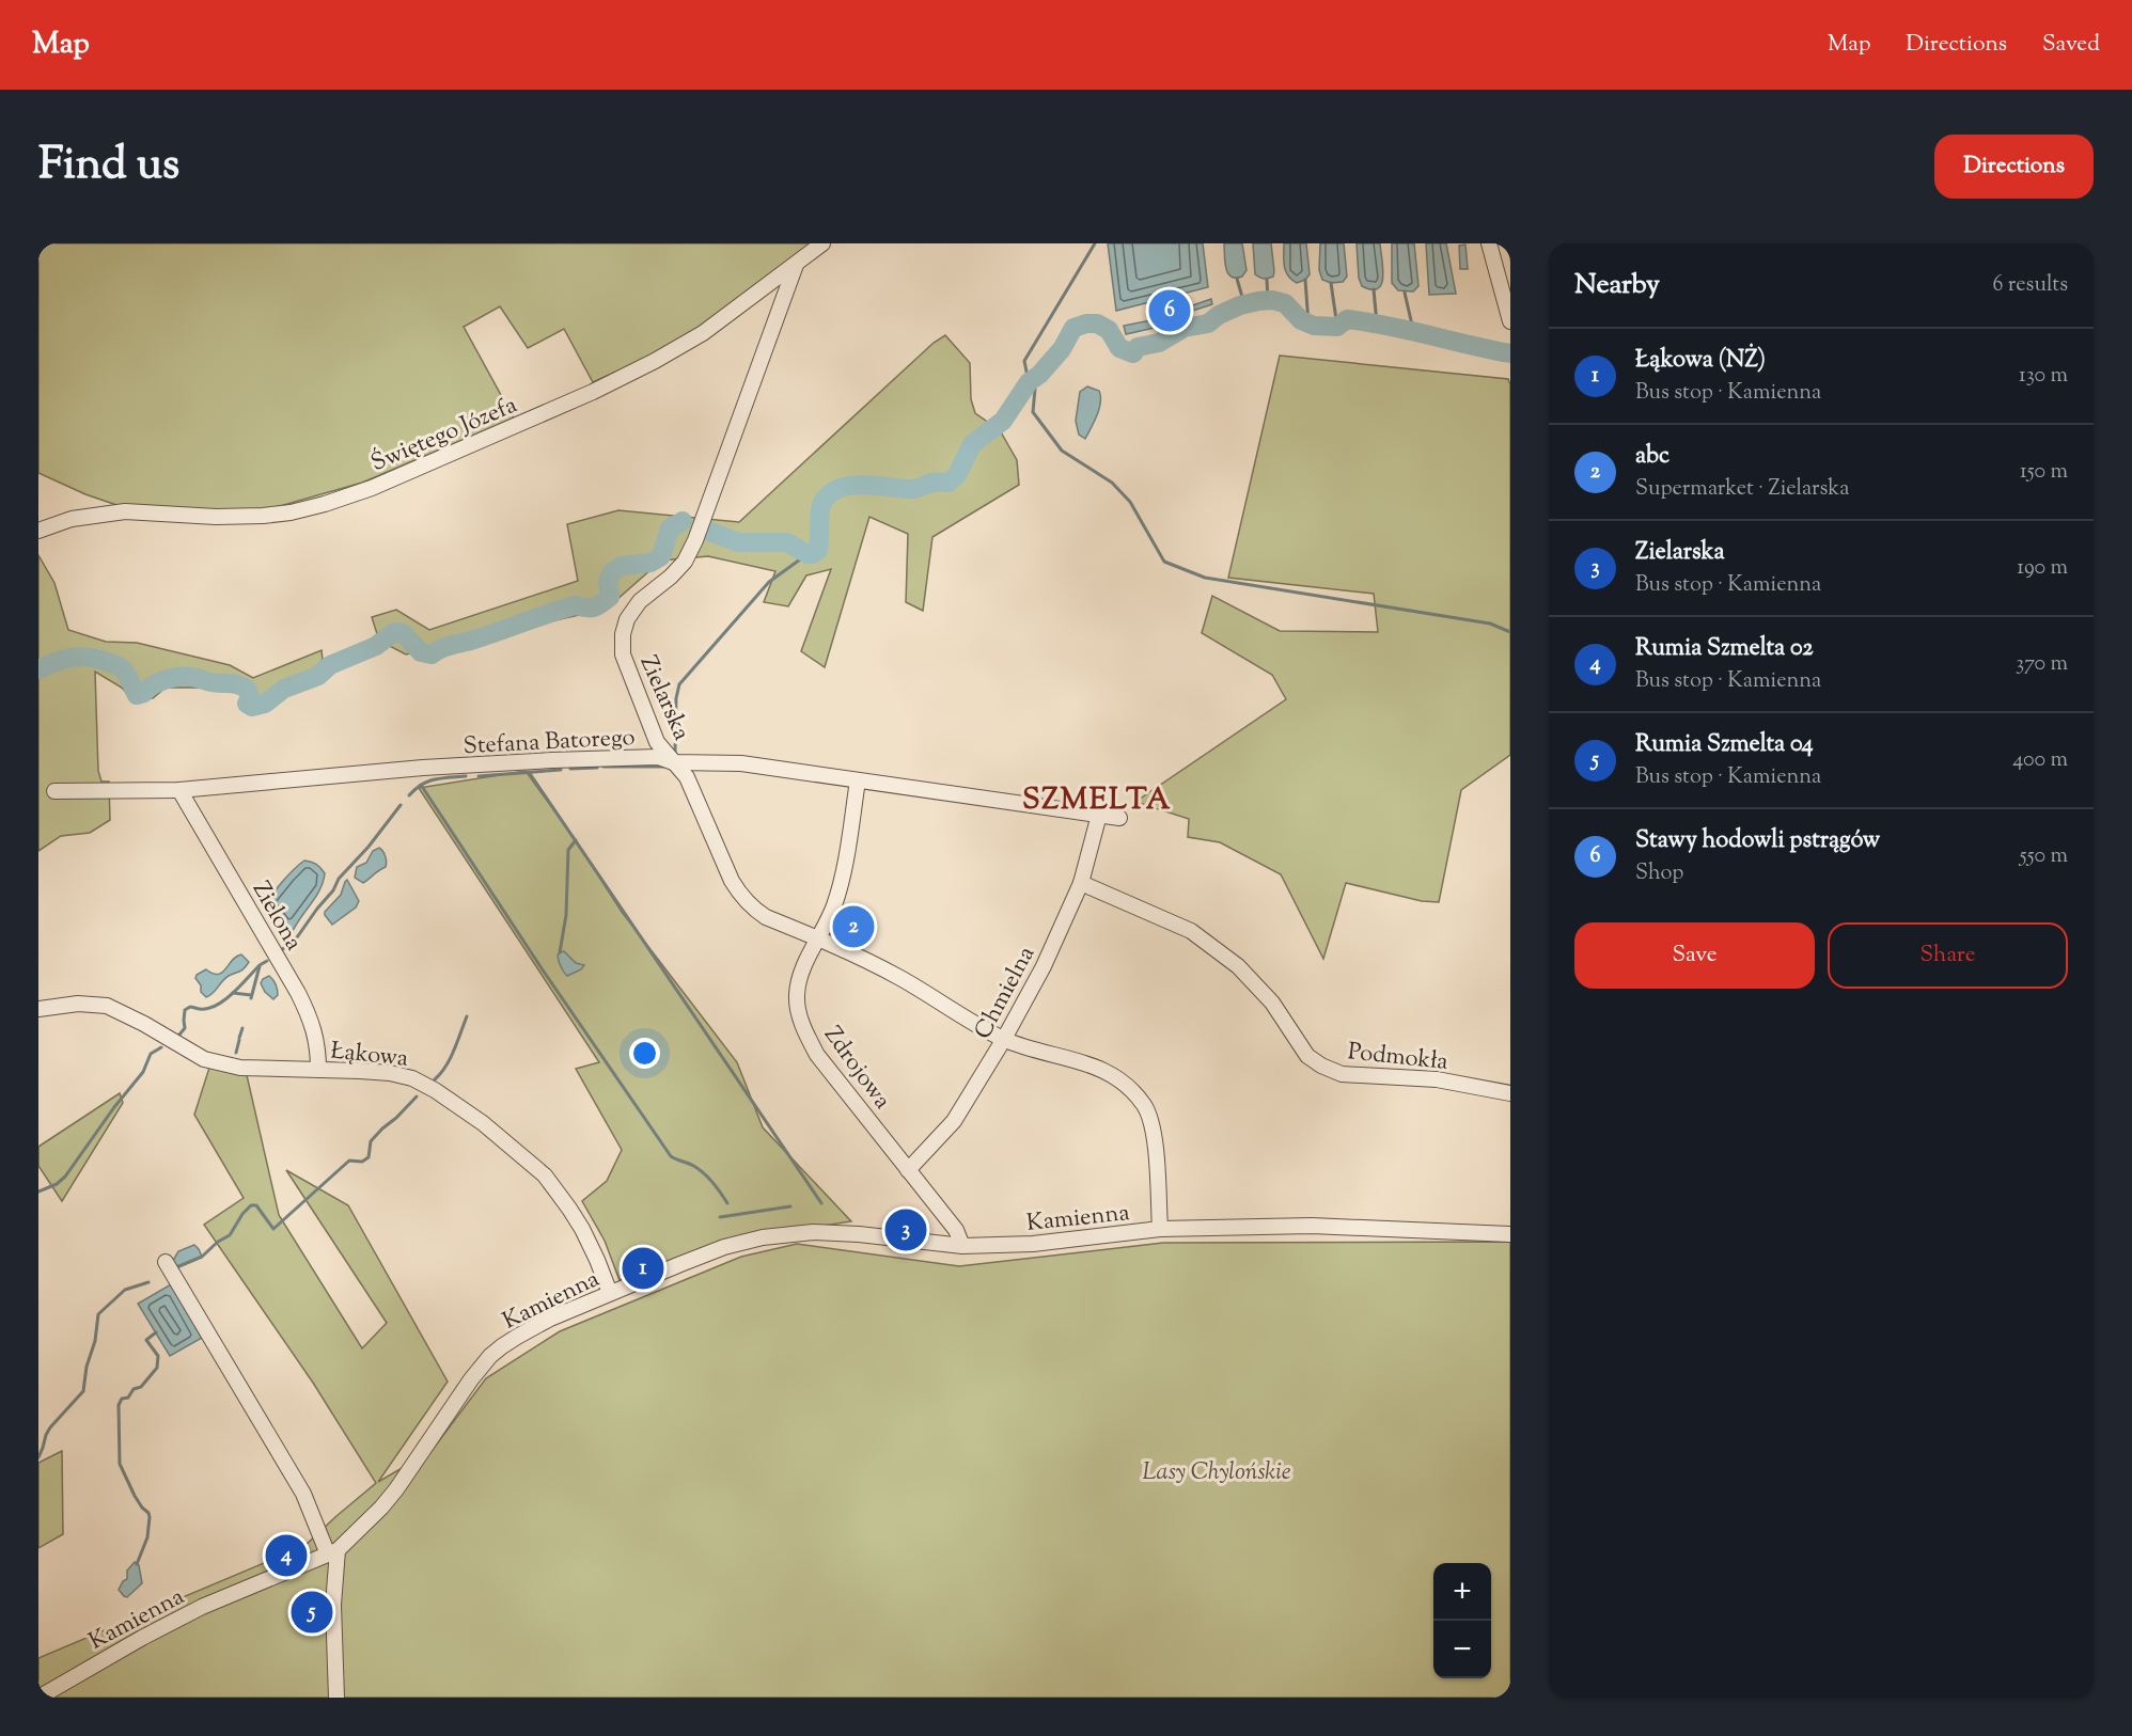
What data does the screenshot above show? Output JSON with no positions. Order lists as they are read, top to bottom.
{
  "streets": {
    "street": [
      "Świętego Józefa",
      "Zielarska",
      "Stefana Batorego",
      "Zielona",
      "Chmielna",
      "Łąkowa",
      "Podmokła",
      "Zdrojowa",
      "Kamienna"
    ]
  },
  "crossings": [
    ["Świętego Józefa", "Zielarska"],
    ["Zielarska", "Stefana Batorego"],
    ["Zielarska", "Chmielna"],
    ["Zielarska", "Zdrojowa"],
    ["Zielarska", "Kamienna"],
    ["Stefana Batorego", "Zielona"],
    ["Stefana Batorego", "Chmielna"],
    ["Stefana Batorego", "Zdrojowa"],
    ["Zielona", "Łąkowa"],
    ["Chmielna", "Podmokła"],
    ["Chmielna", "Zdrojowa"],
    ["Łąkowa", "Kamienna"],
    ["Zdrojowa", "Kamienna"]
  ],
  "districts": ["SZMELTA"],
  "parks": ["Lasy Chylońskie"],
  "page": {
    "header": "Map",
    "nav": ["Map", "Directions", "Saved"],
    "title": "Find us",
    "buttons": [
      "Directions",
      ["Save", "Share"]
    ],
    "heading": ["Nearby", "6 results"],
    "pins": [
      "6",
      "2",
      "3",
      "1",
      "4",
      "5"
    ],
    "list": [
      {
        "mark": "1",
        "name": "Łąkowa (NŻ)",
        "note": "Bus stop · Kamienna",
        "value": "130 m"
      },
      {
        "mark": "2",
        "name": "abc",
        "note": "Supermarket · Zielarska",
        "value": "150 m"
      },
      {
        "mark": "3",
        "name": "Zielarska",
        "note": "Bus stop · Kamienna",
        "value": "190 m"
      },
      {
        "mark": "4",
        "name": "Rumia Szmelta 02",
        "note": "Bus stop · Kamienna",
        "value": "370 m"
      },
      {
        "mark": "5",
        "name": "Rumia Szmelta 04",
        "note": "Bus stop · Kamienna",
        "value": "400 m"
      },
      {
        "mark": "6",
        "name": "Stawy hodowli pstrągów",
        "note": "Shop",
        "value": "550 m"
      }
    ],
    "map_buttons": ["+", "−"]
  }
}
